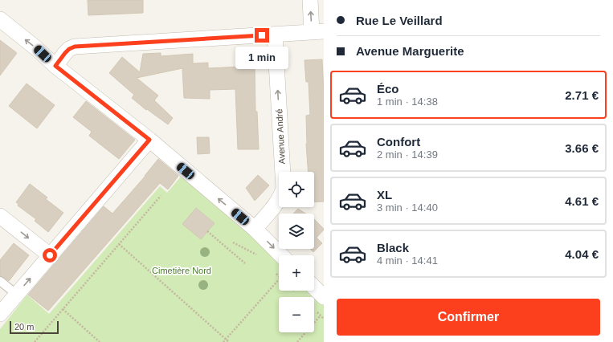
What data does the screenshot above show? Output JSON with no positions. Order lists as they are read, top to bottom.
{
  "streets": {
    "street": ["Avenue André"]
  },
  "one_way": ["Avenue André"],
  "parks": ["Cimetière Nord"],
  "scale_bar": "20 m",
  "page": {
    "banner": ["Rue Le Veillard", "Avenue Marguerite"],
    "bubble": "1 min",
    "list": [
      {
        "name": "Éco",
        "note": "1 min · 14:38",
        "value": "2.71 €"
      },
      {
        "name": "Confort",
        "note": "2 min · 14:39",
        "value": "3.66 €"
      },
      {
        "name": "XL",
        "note": "3 min · 14:40",
        "value": "4.61 €"
      },
      {
        "name": "Black",
        "note": "4 min · 14:41",
        "value": "4.04 €"
      }
    ],
    "map_buttons": ["+", "−"],
    "buttons": "Confirmer",
    "scale": "20 m"
  }
}
